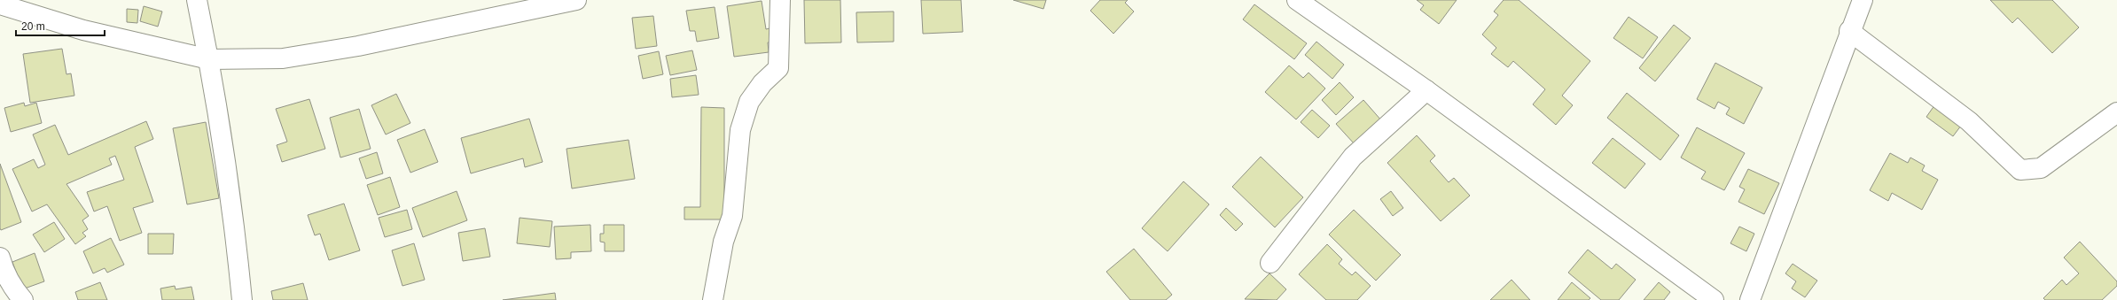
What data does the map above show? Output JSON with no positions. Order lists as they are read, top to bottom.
{
  "scale_bar": "20 m"
}
